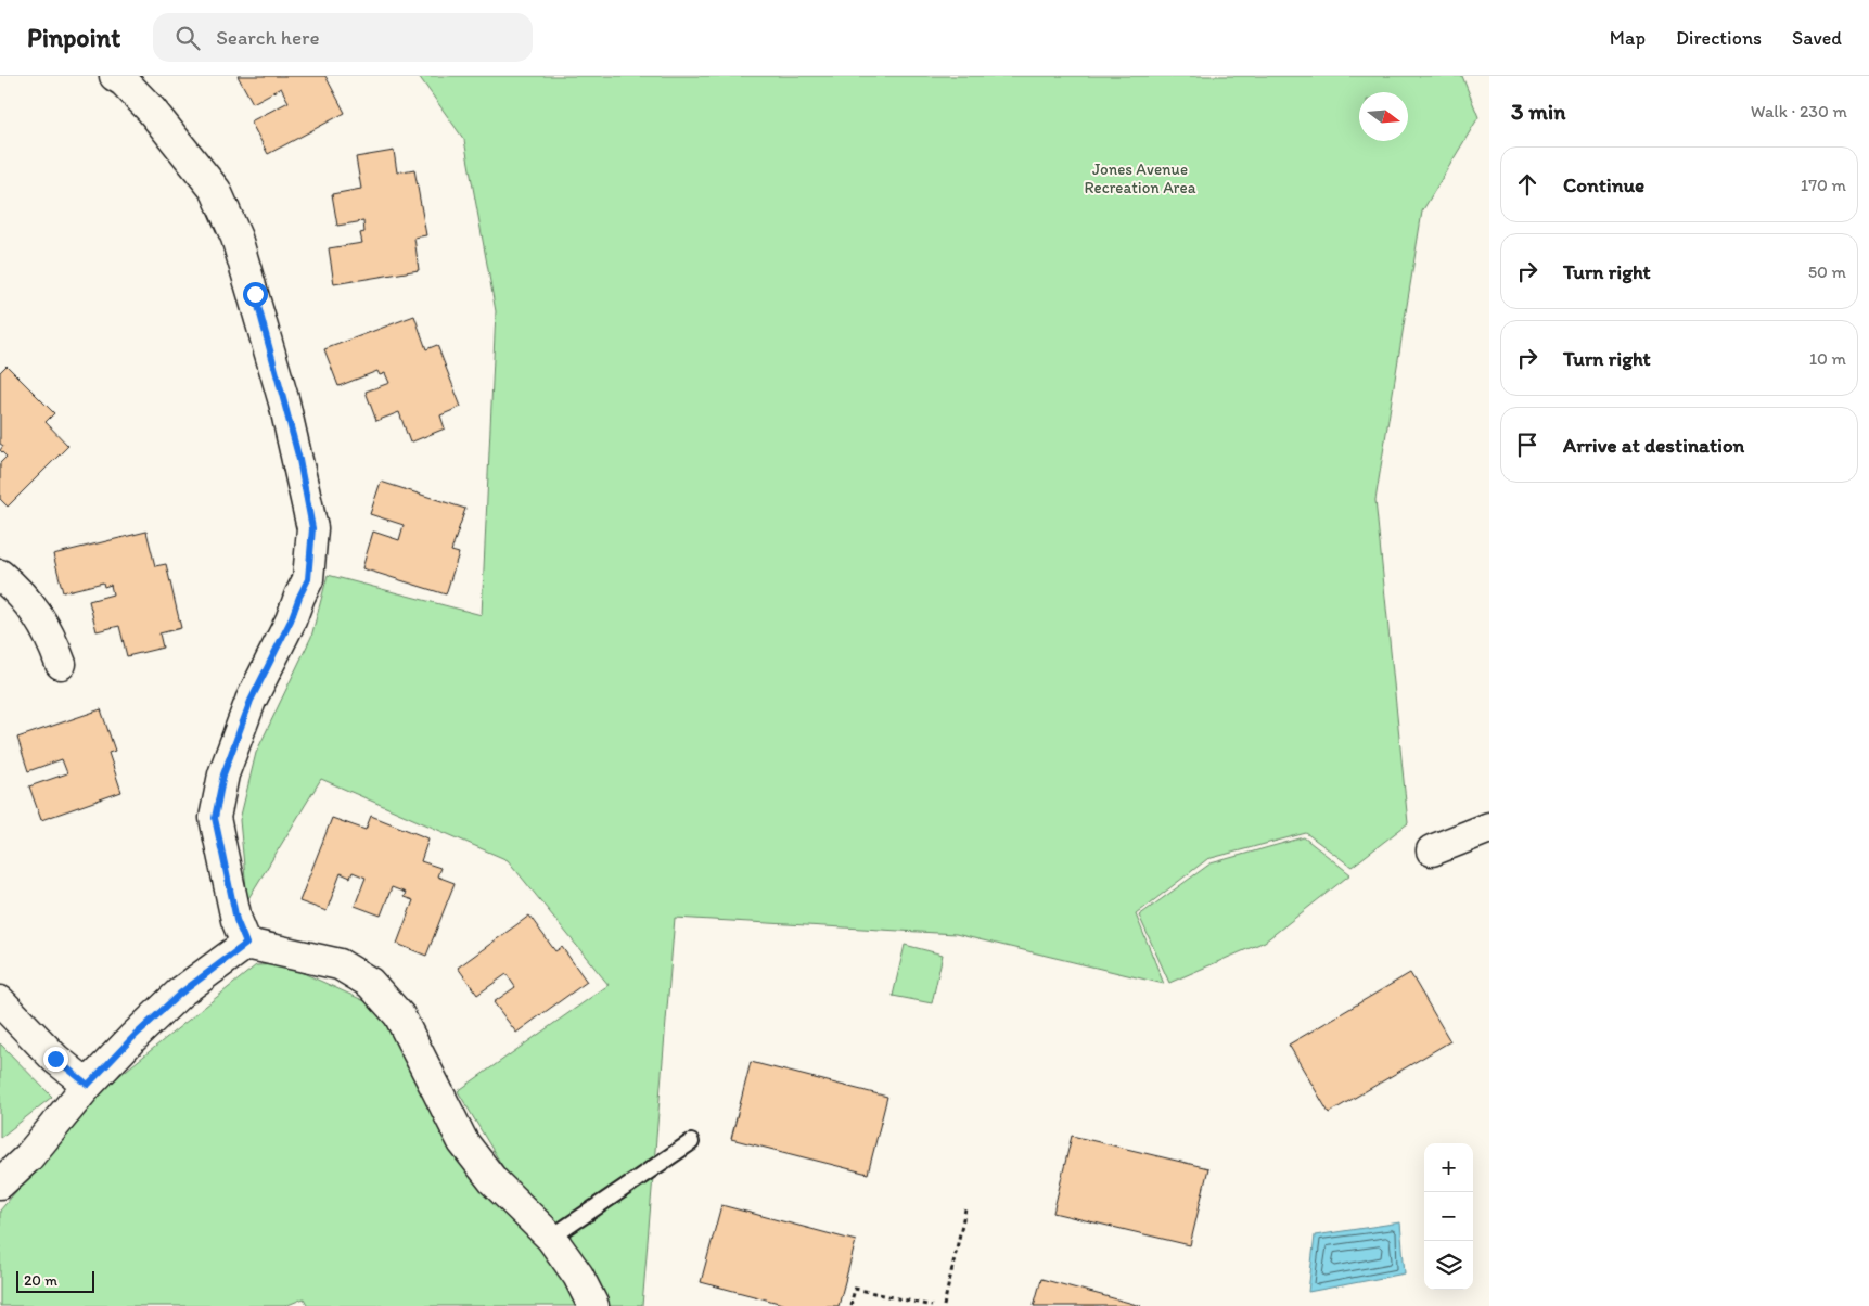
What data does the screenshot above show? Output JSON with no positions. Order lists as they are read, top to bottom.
{
  "parks": ["Jones Avenue Recreation Area"],
  "scale_bar": "20 m",
  "north": "right",
  "page": {
    "header": "Pinpoint",
    "search": "Search here",
    "nav": ["Map", "Directions", "Saved"],
    "heading": ["3 min", "Walk · 230 m"],
    "list": [
      ["Continue", "170 m"],
      ["Turn right", "50 m"],
      ["Turn right", "10 m"],
      "Arrive at destination"
    ],
    "map_buttons": ["+", "−"],
    "scale": "20 m"
  }
}
